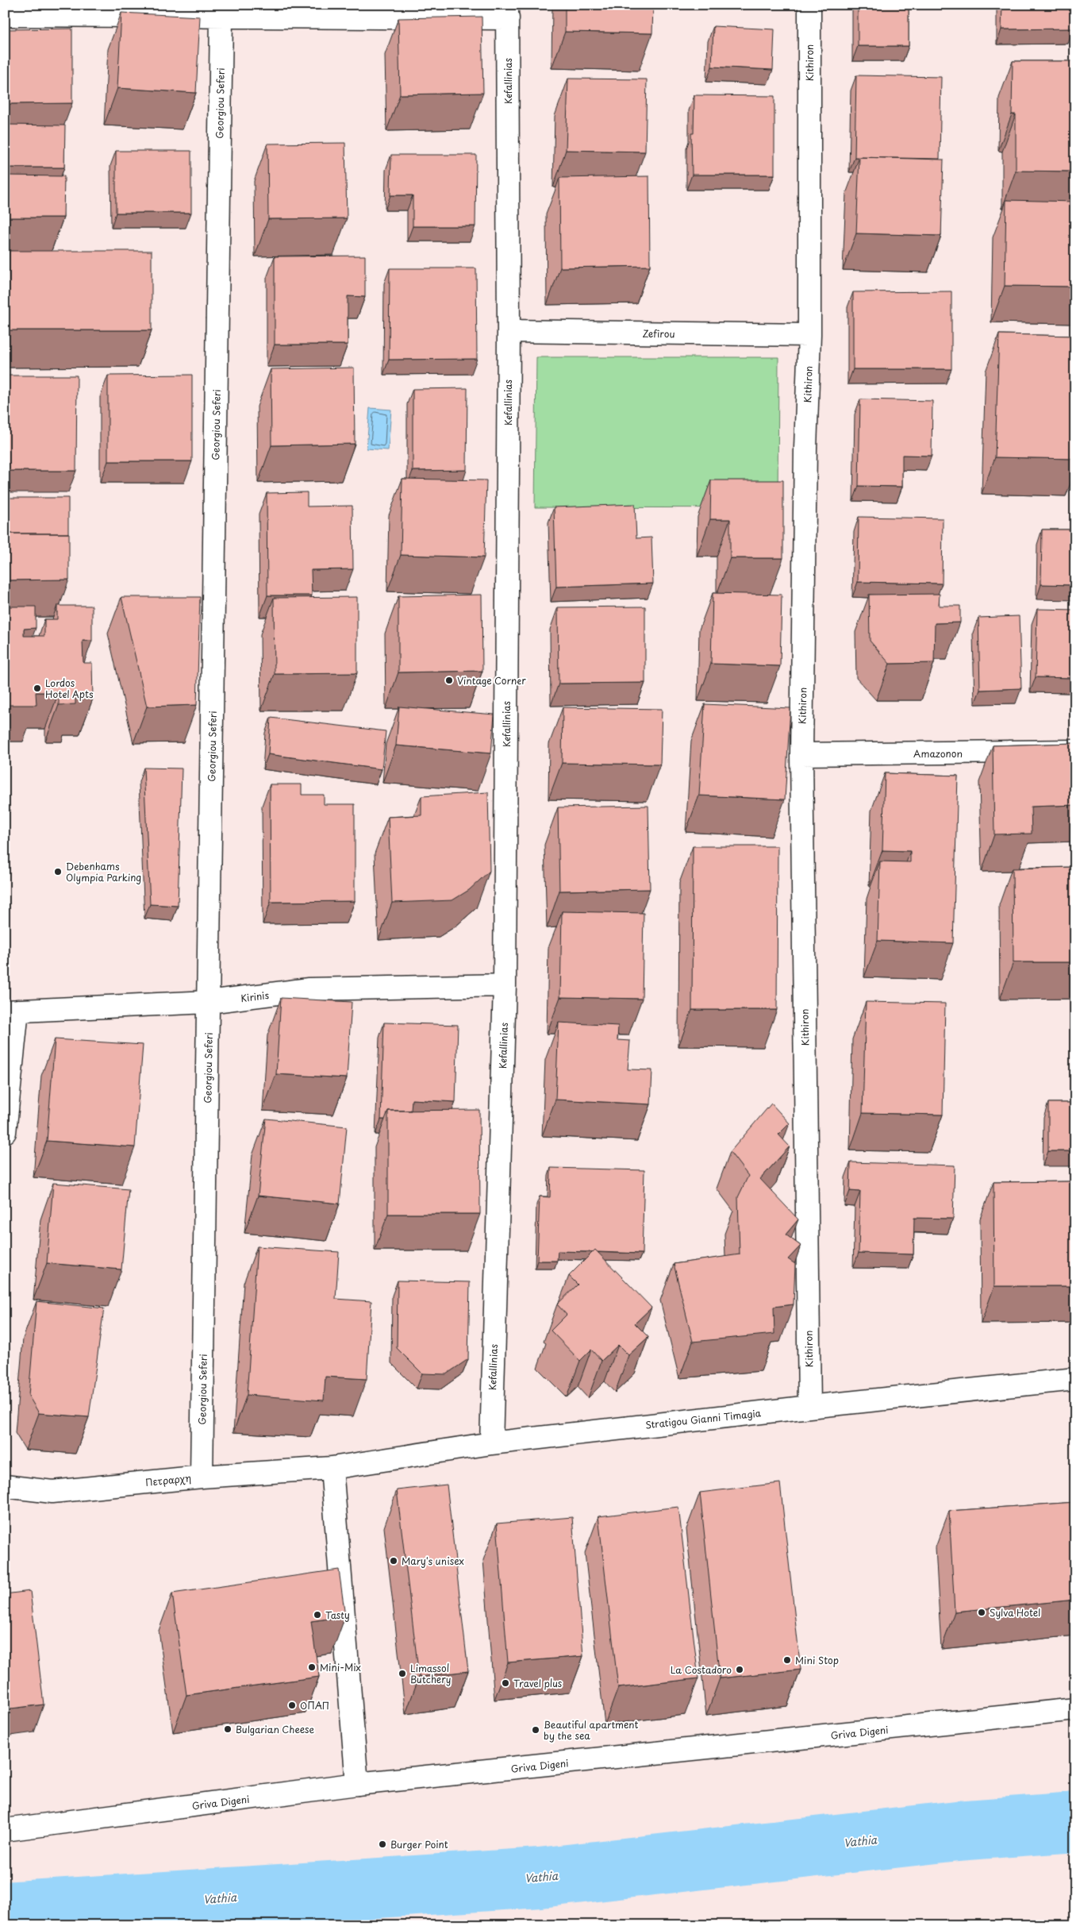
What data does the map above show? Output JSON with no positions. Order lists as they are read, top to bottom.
{
  "streets": {
    "street": [
      "Kithiron",
      "Kefallinias",
      "Georgiou Seferi",
      "Zefirou",
      "Amazonon",
      "Kirinis",
      "Stratigou Gianni Timagia",
      "Πετραρχη",
      "Griva Digeni"
    ]
  },
  "crossings": [
    ["Kithiron", "Zefirou"],
    ["Kithiron", "Amazonon"],
    ["Kithiron", "Stratigou Gianni Timagia"],
    ["Kefallinias", "Zefirou"],
    ["Kefallinias", "Kirinis"],
    ["Kefallinias", "Stratigou Gianni Timagia"],
    ["Georgiou Seferi", "Kirinis"],
    ["Georgiou Seferi", "Πετραρχη"],
    ["Stratigou Gianni Timagia", "Πετραρχη"]
  ],
  "water": ["Vathia"],
  "places": [
    "Vintage Corner",
    "Lordos Hotel Apts",
    "Debenhams Olympia Parking",
    "Mary's unisex",
    "Sylva Hotel",
    "Tasty",
    "Mini Stop",
    "Mini-Mix",
    "La Costadoro",
    "Limassol Butchery",
    "Travel plus",
    "ΟΠΑΠ",
    "Bulgarian Cheese",
    "Beautiful apartment by the sea",
    "Burger Point"
  ]
}
